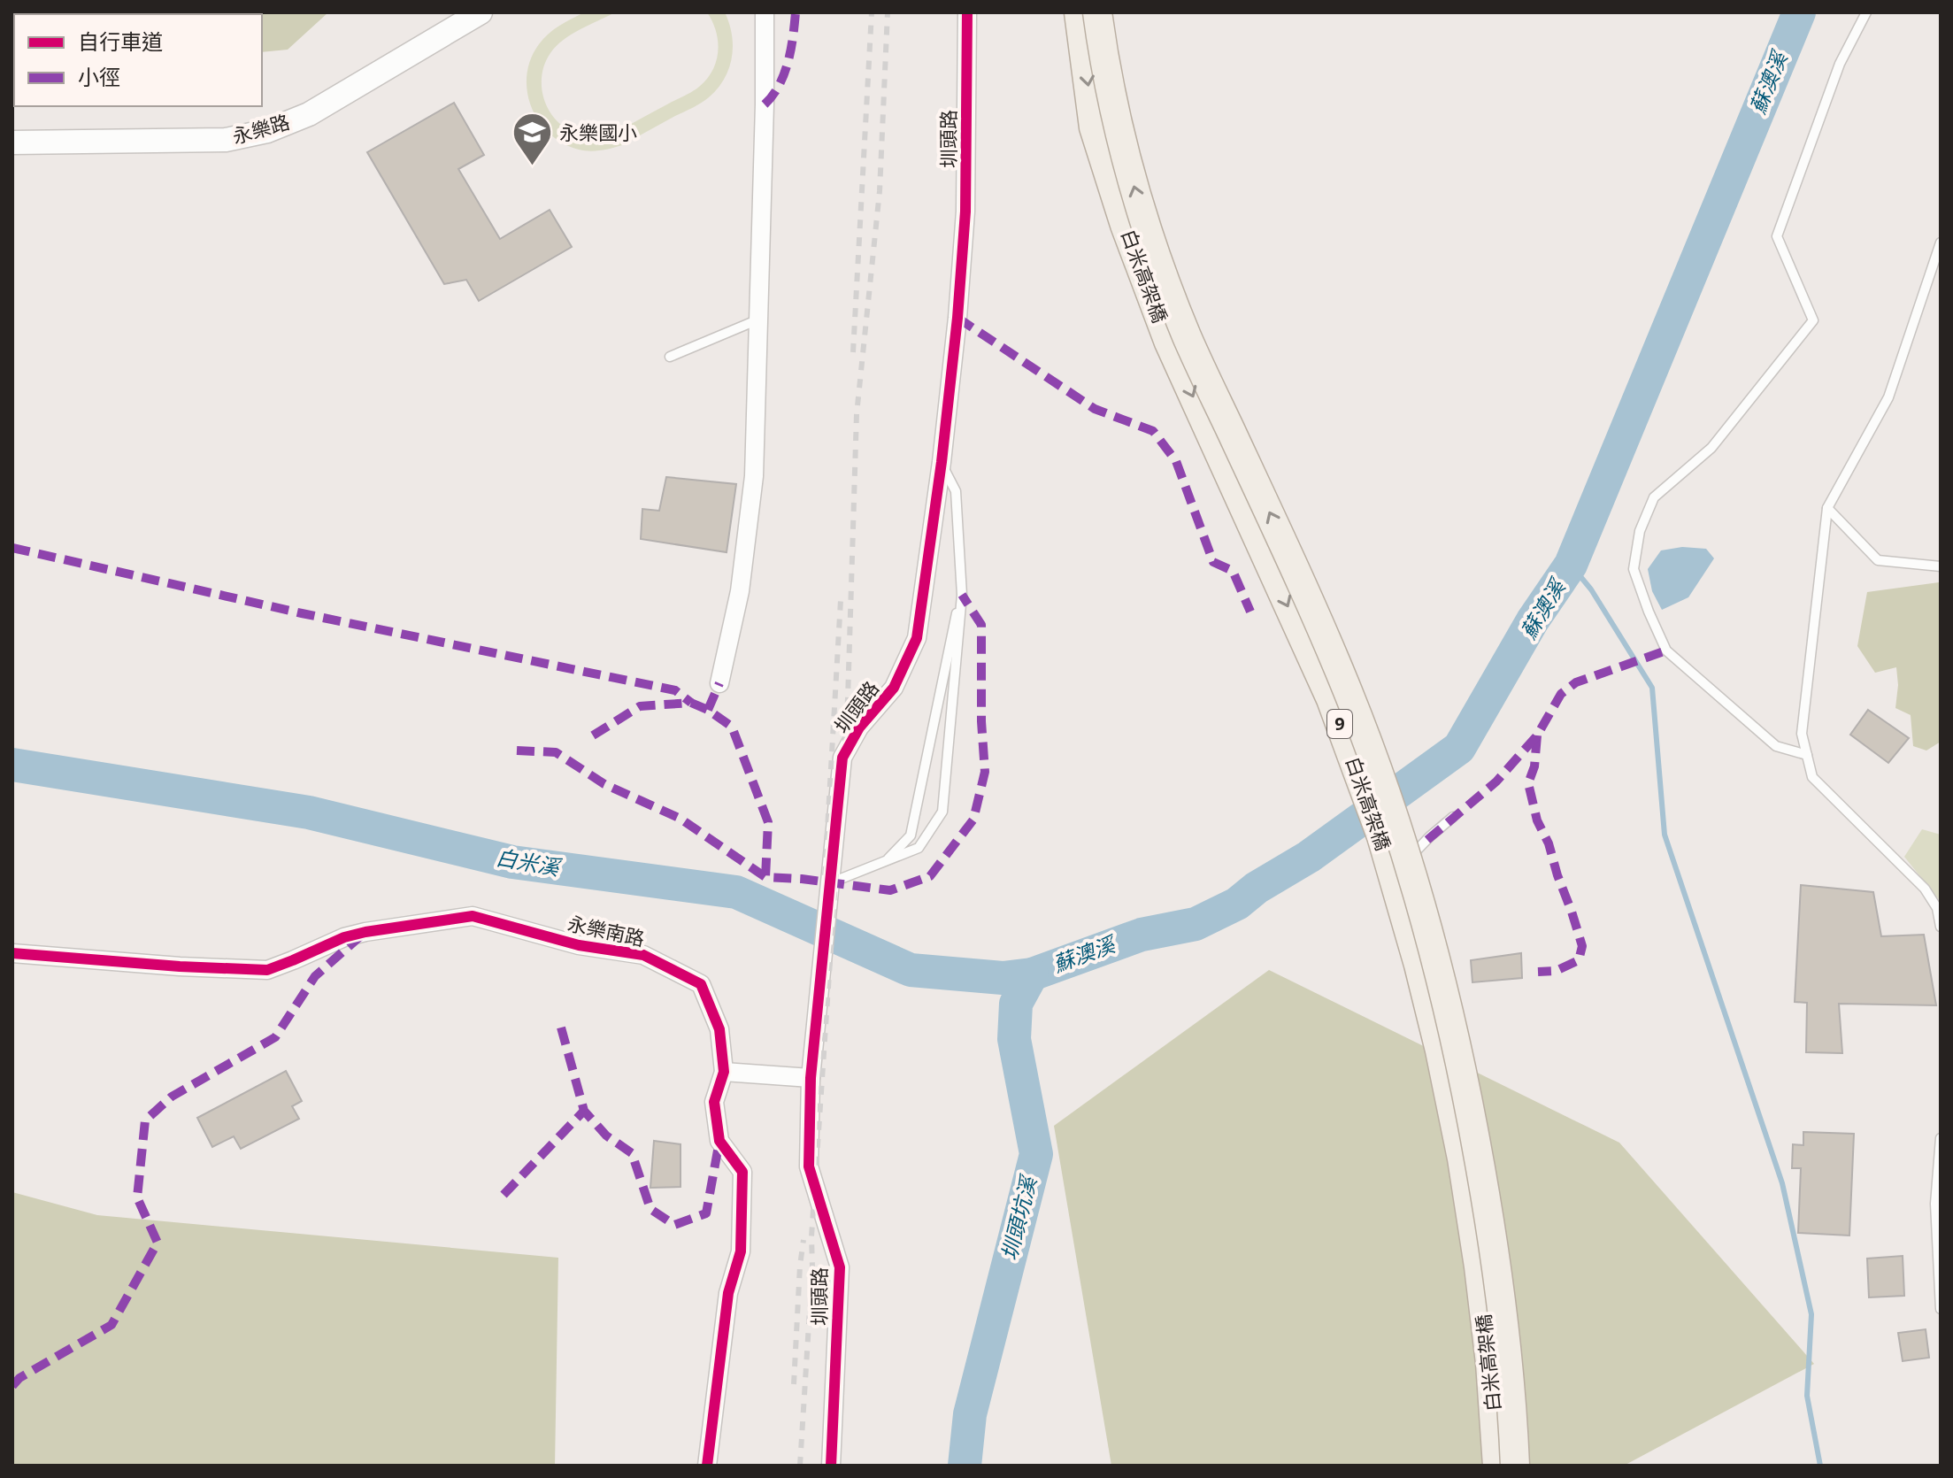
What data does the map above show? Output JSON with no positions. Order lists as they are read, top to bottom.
{
  "streets": {
    "main road": ["白米高架橋", "9"],
    "street": ["永樂路", "圳頭路", "永樂南路"]
  },
  "water": ["蘇澳溪", "白米溪", "圳頭坑溪"],
  "places": {
    "school or university": ["永樂國小"]
  },
  "legend": ["自行車道", "小徑"]
}
